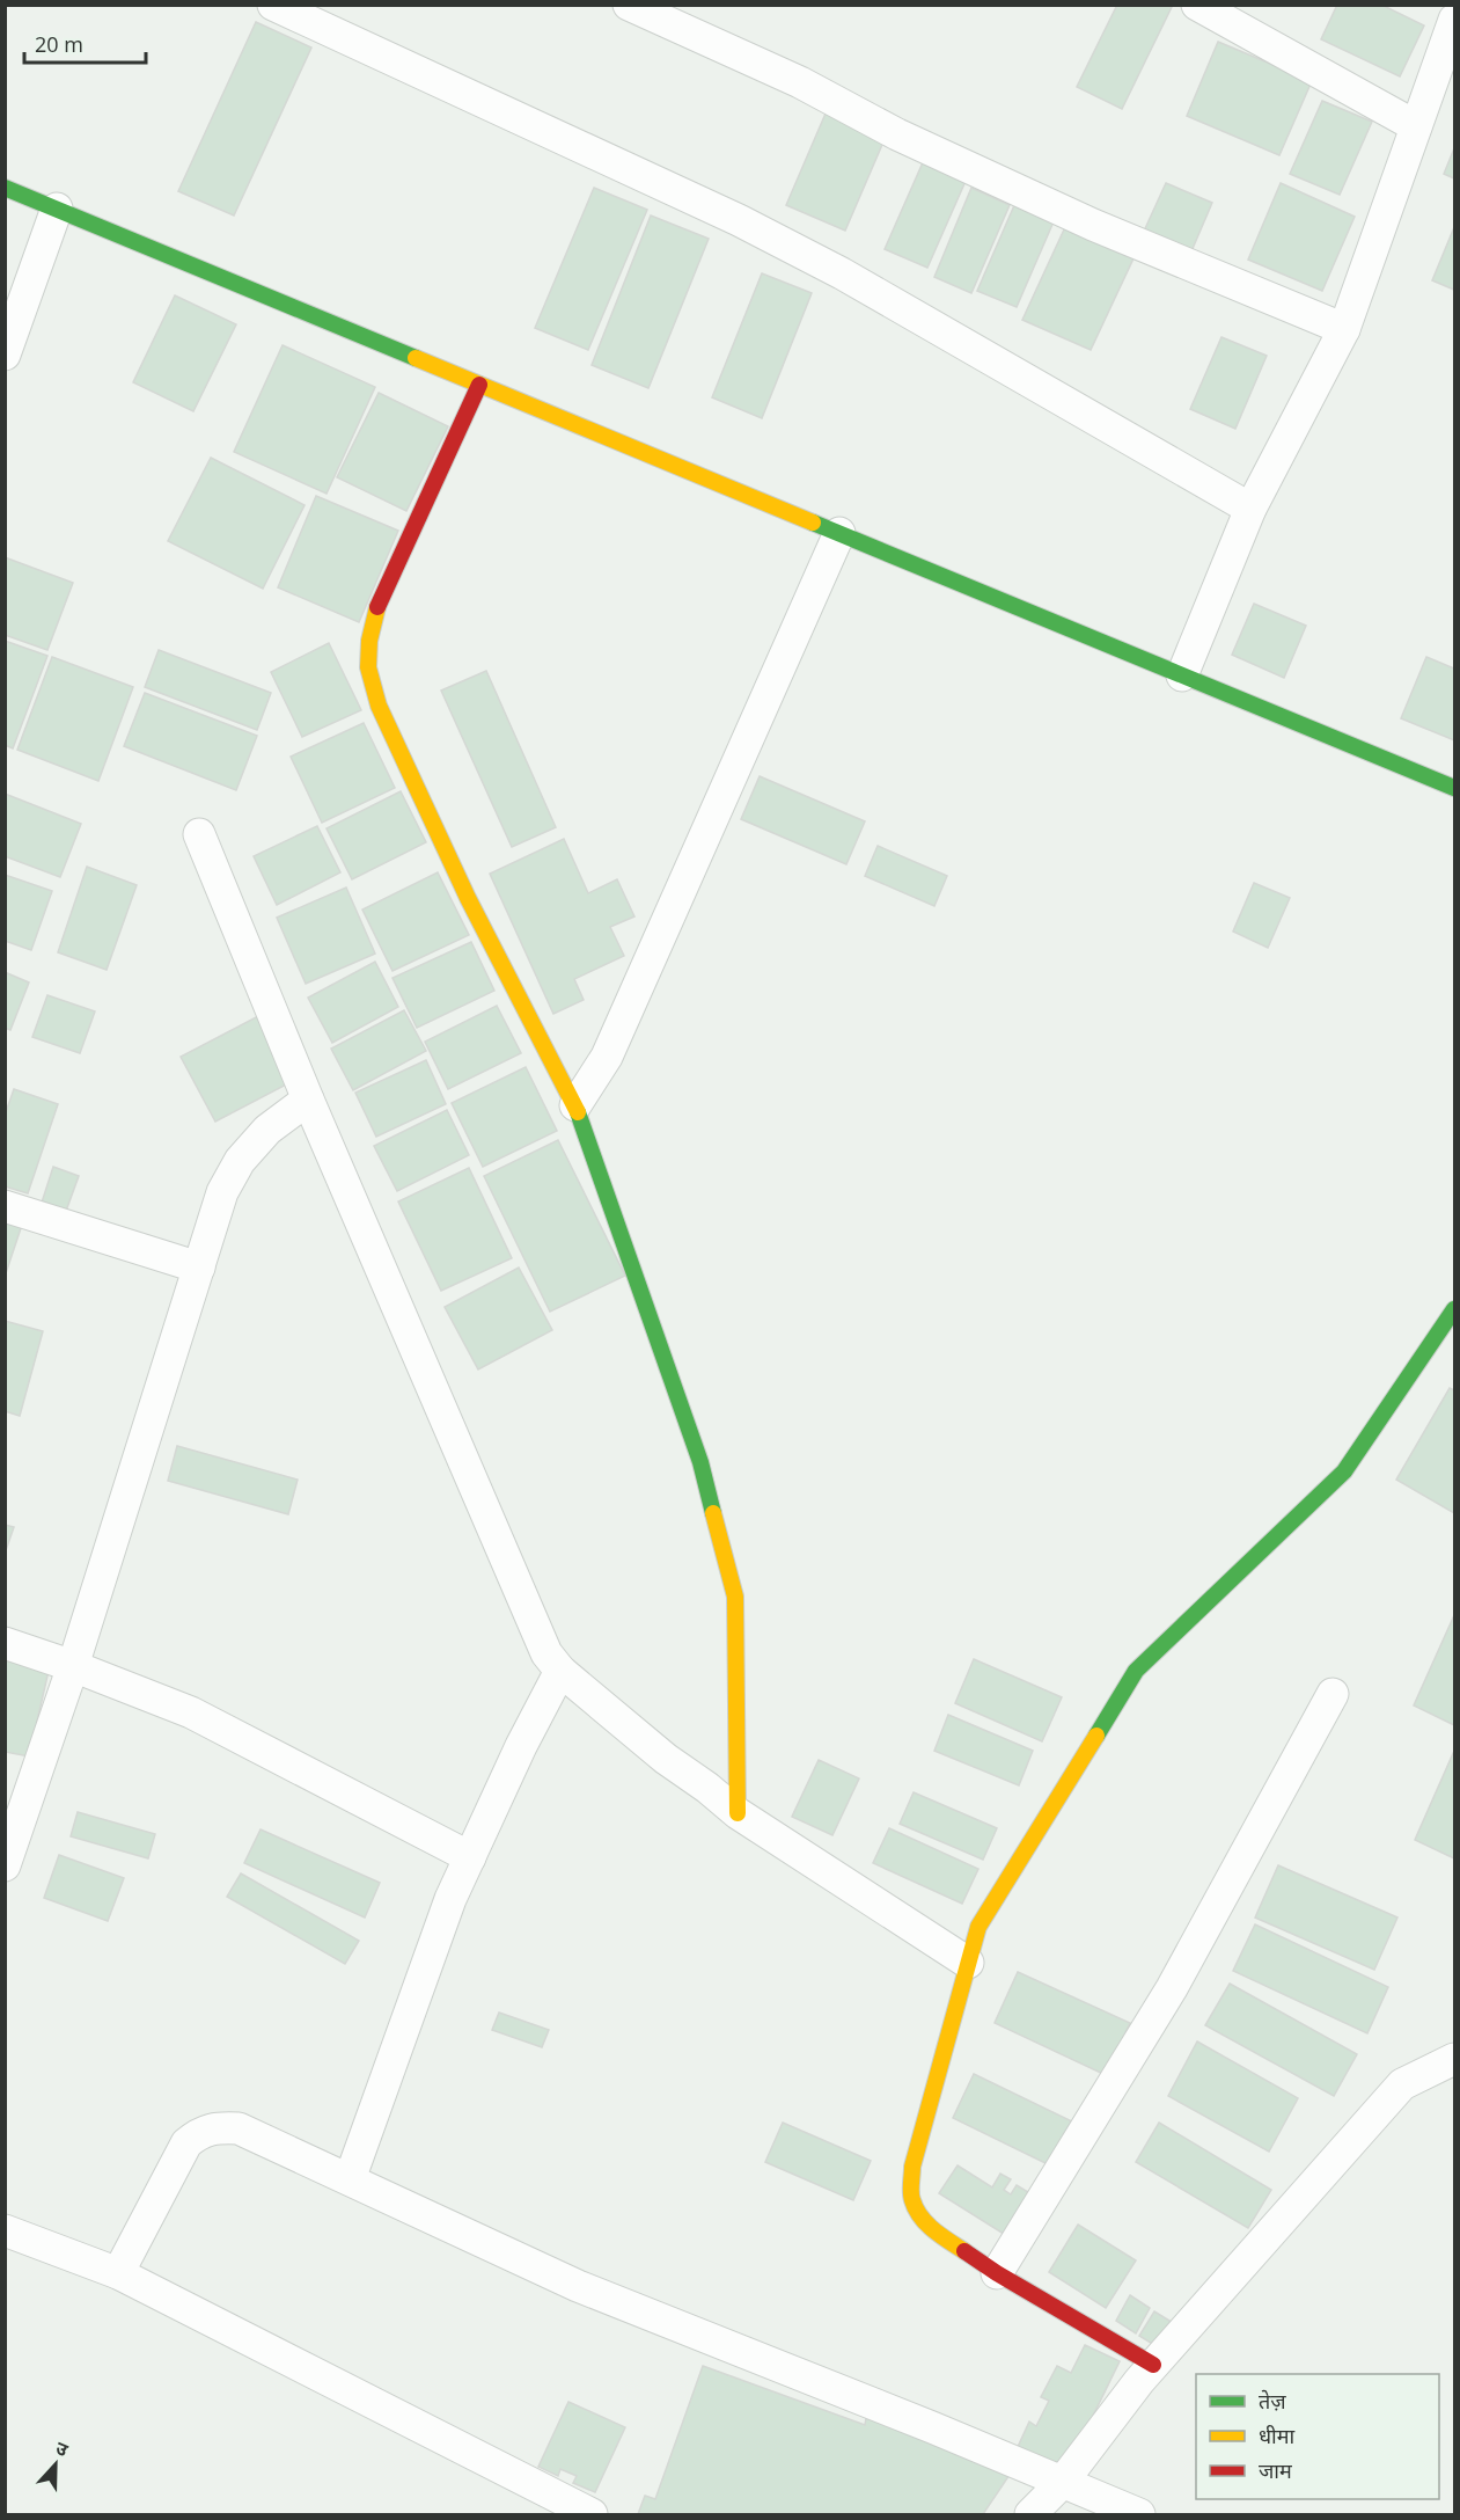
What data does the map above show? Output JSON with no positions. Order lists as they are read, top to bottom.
{
  "legend": ["तेज़", "धीमा", "जाम"],
  "scale_bar": "20 m",
  "north": "top"
}
